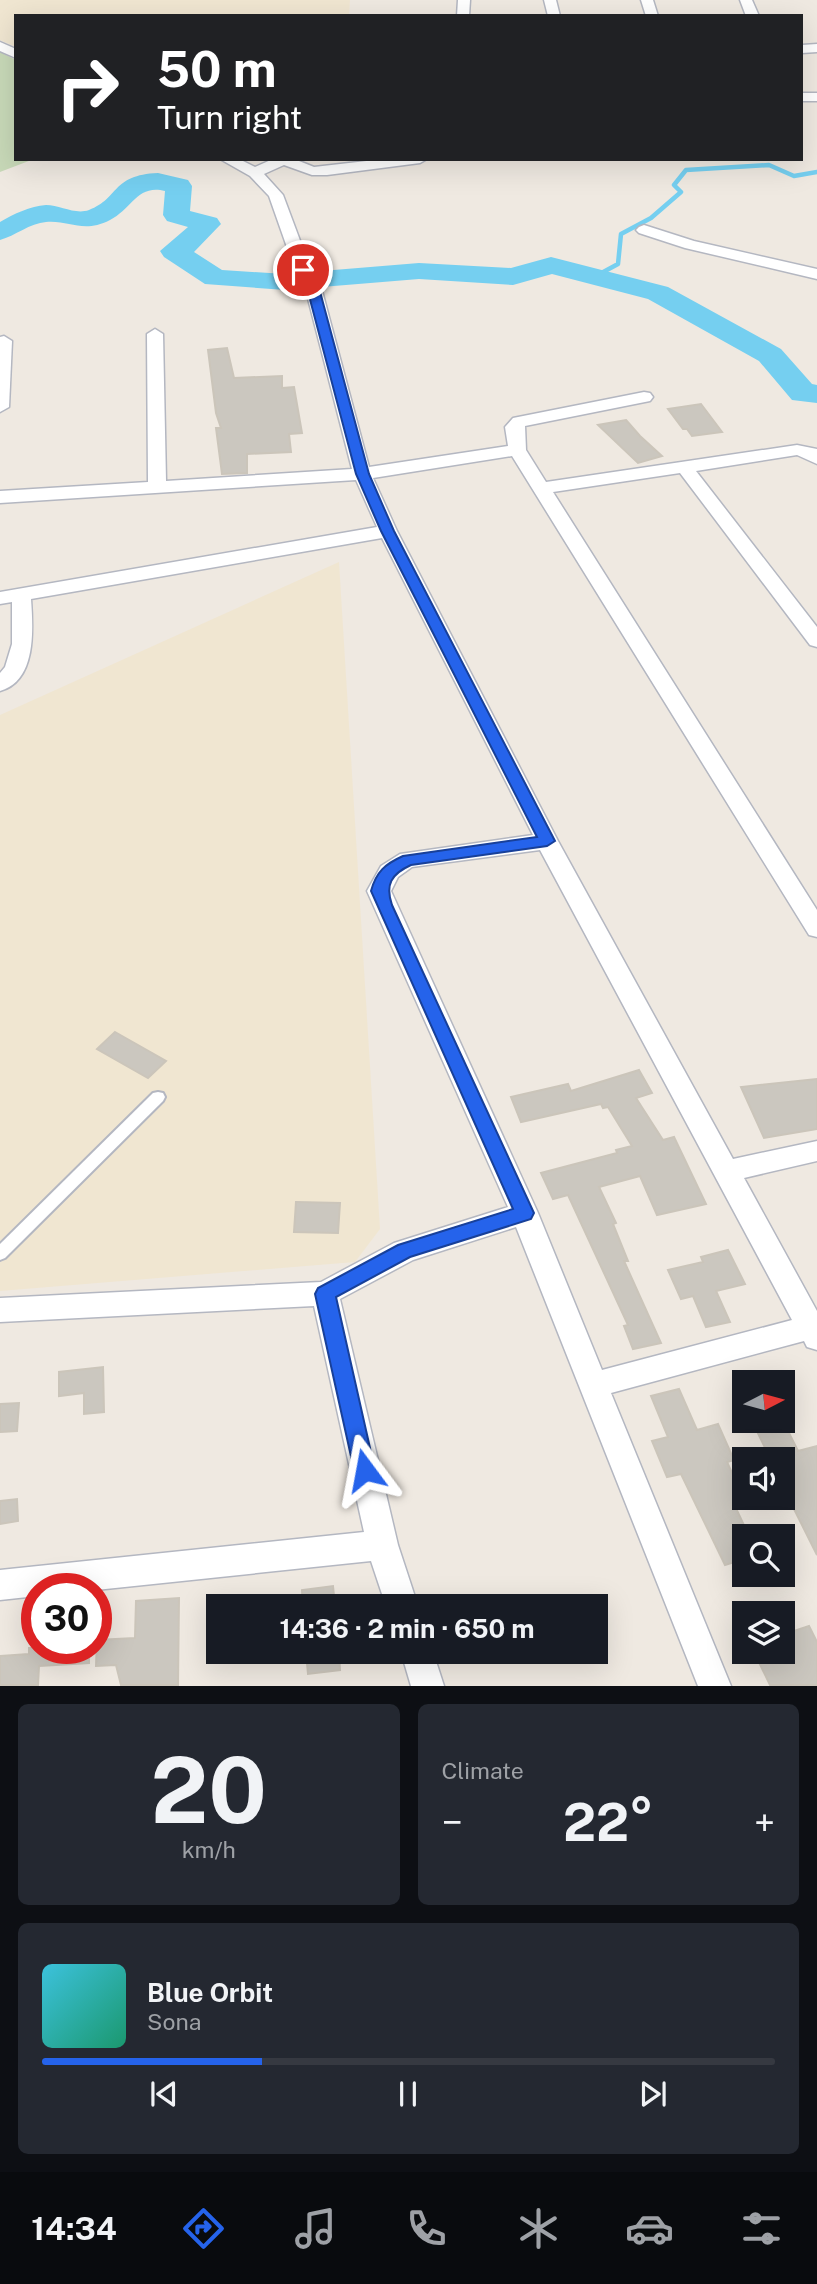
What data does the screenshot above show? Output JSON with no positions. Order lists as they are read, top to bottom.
{
  "north": "right",
  "page": {
    "turn": ["50 m", "Turn right"],
    "limit": "30",
    "trip": "14:36 · 2 min · 650 m",
    "tile": [
      ["20", "km/h"],
      "Climate"
    ],
    "heat": ["−", "22°", "+"],
    "song": ["Blue Orbit", "Sona"],
    "tabs": "14:34"
  }
}
